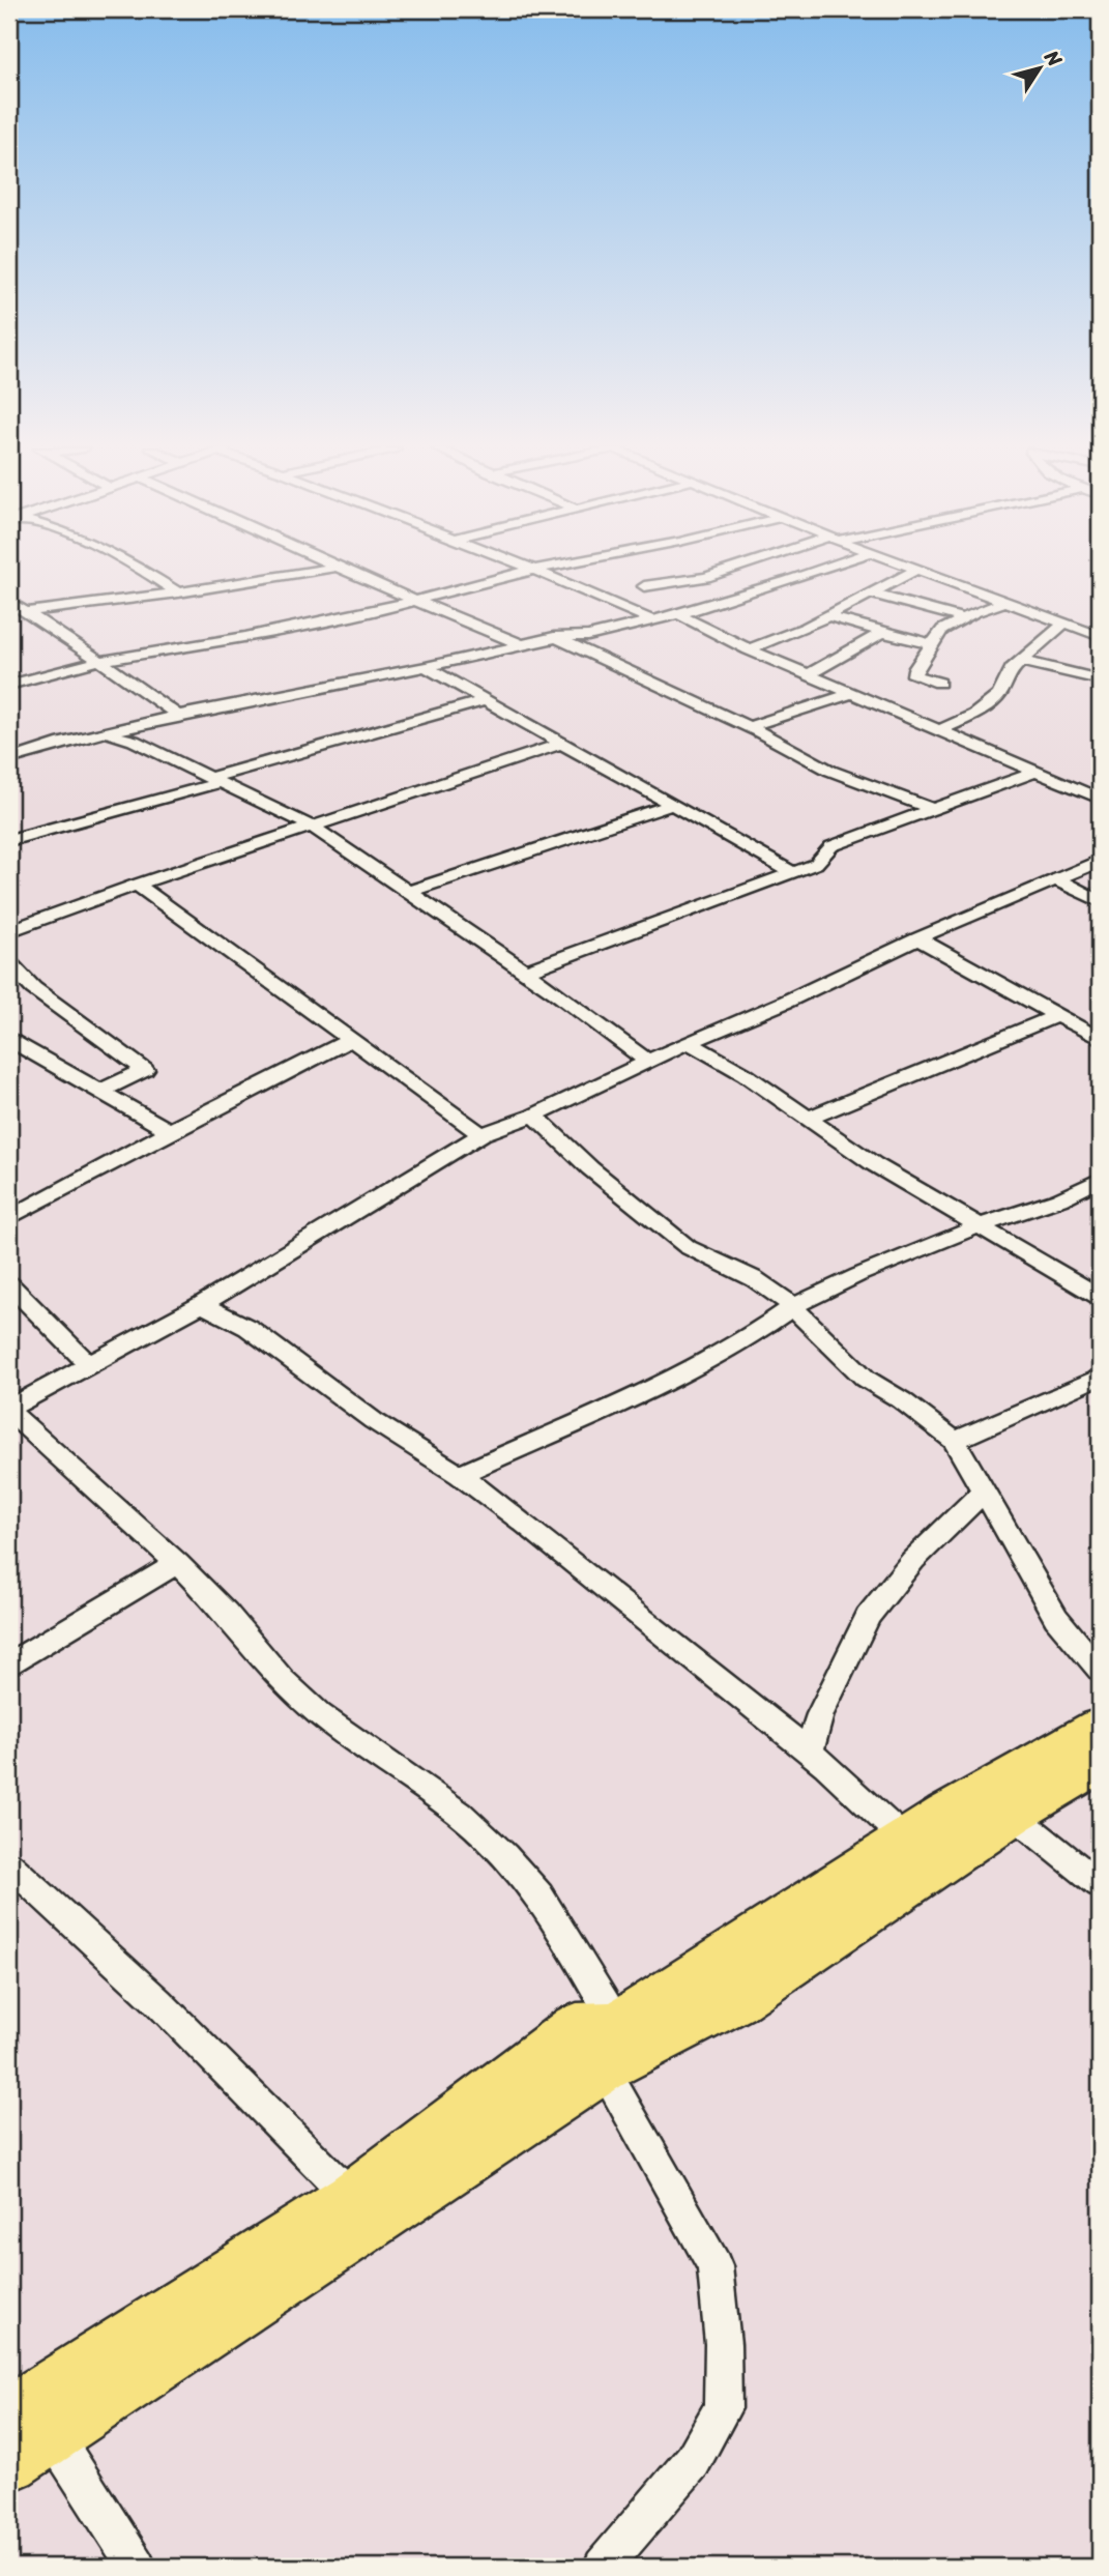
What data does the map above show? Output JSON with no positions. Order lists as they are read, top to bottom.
{
  "north": "top right"
}
